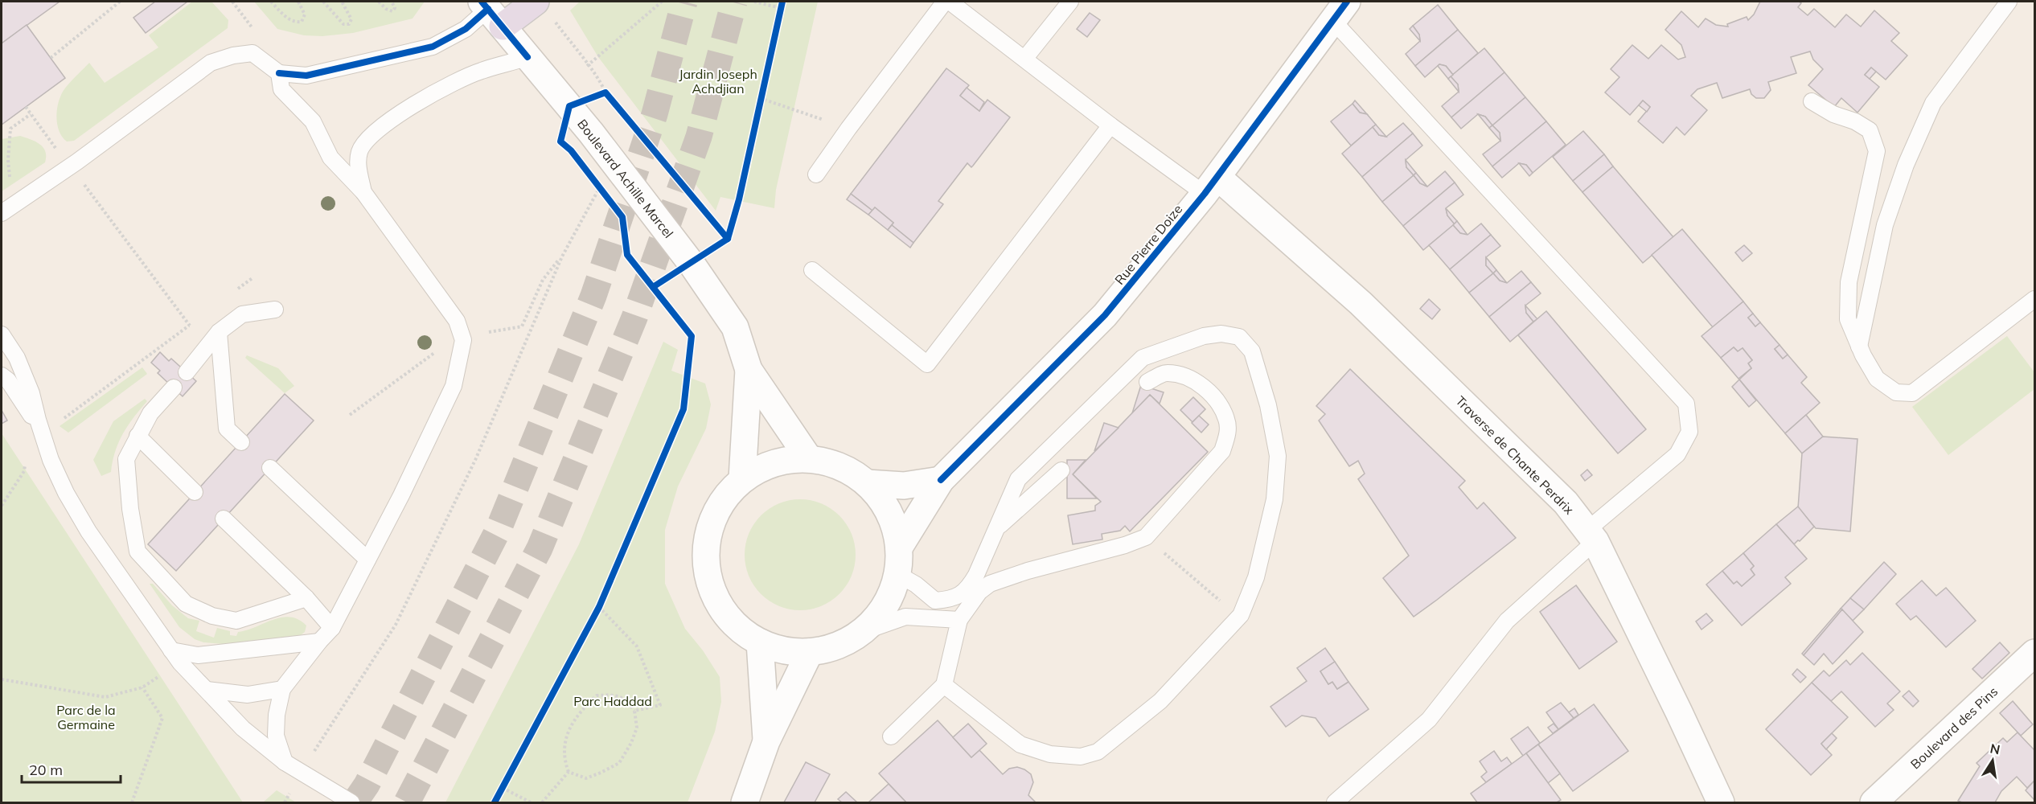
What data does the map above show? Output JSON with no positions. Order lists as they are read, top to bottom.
{
  "streets": {
    "main road": [
      "Boulevard Achille Marcel",
      "Rue Pierre Doize",
      "Traverse de Chante Perdrix",
      "Boulevard des Pins"
    ]
  },
  "crossings": [
    ["Rue Pierre Doize", "Traverse de Chante Perdrix"]
  ],
  "parks": ["Jardin Joseph Achdjian", "Parc Haddad", "Parc de la Germaine"],
  "scale_bar": "20 m",
  "north": "top"
}
